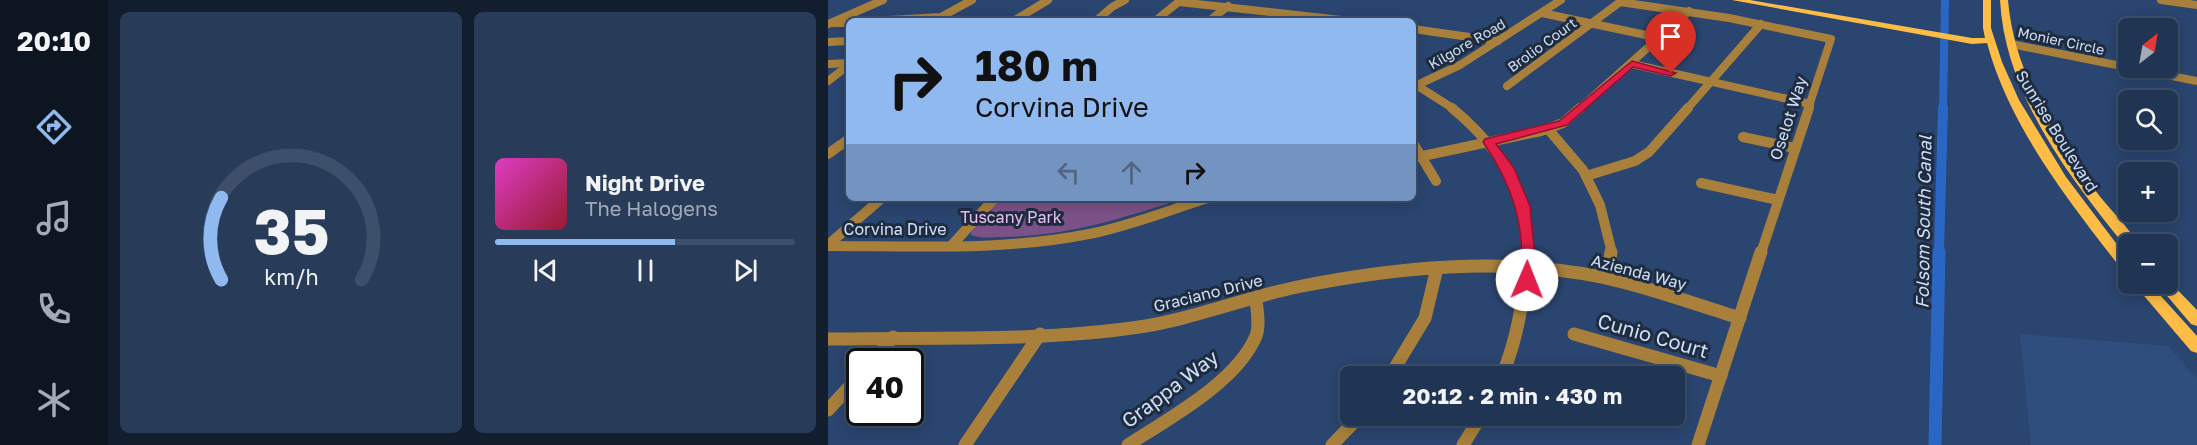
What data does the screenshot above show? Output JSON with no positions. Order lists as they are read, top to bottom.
{
  "streets": {
    "main road": ["Monier Circle", "Sunrise Boulevard"],
    "street": [
      "Kilgore Road",
      "Brolio Court",
      "Oselot Way",
      "Corvina Drive",
      "Azienda Way",
      "Graciano Drive",
      "Cunio Court",
      "Grappa Way"
    ]
  },
  "crossings": [
    ["Monier Circle", "Sunrise Boulevard"],
    ["Brolio Court", "Oselot Way"],
    ["Oselot Way", "Azienda Way"],
    ["Oselot Way", "Cunio Court"],
    ["Azienda Way", "Graciano Drive"],
    ["Graciano Drive", "Grappa Way"]
  ],
  "water": ["Folsom South Canal"],
  "parks": ["Tuscany Park"],
  "north": "top right",
  "page": {
    "tabs": "20:10",
    "map_buttons": ["+", "−"],
    "turn": ["180 m", "Corvina Drive"],
    "song": ["Night Drive", "The Halogens"],
    "limit": "40",
    "trip": "20:12 · 2 min · 430 m",
    "gauge": ["35", "km/h"]
  }
}
